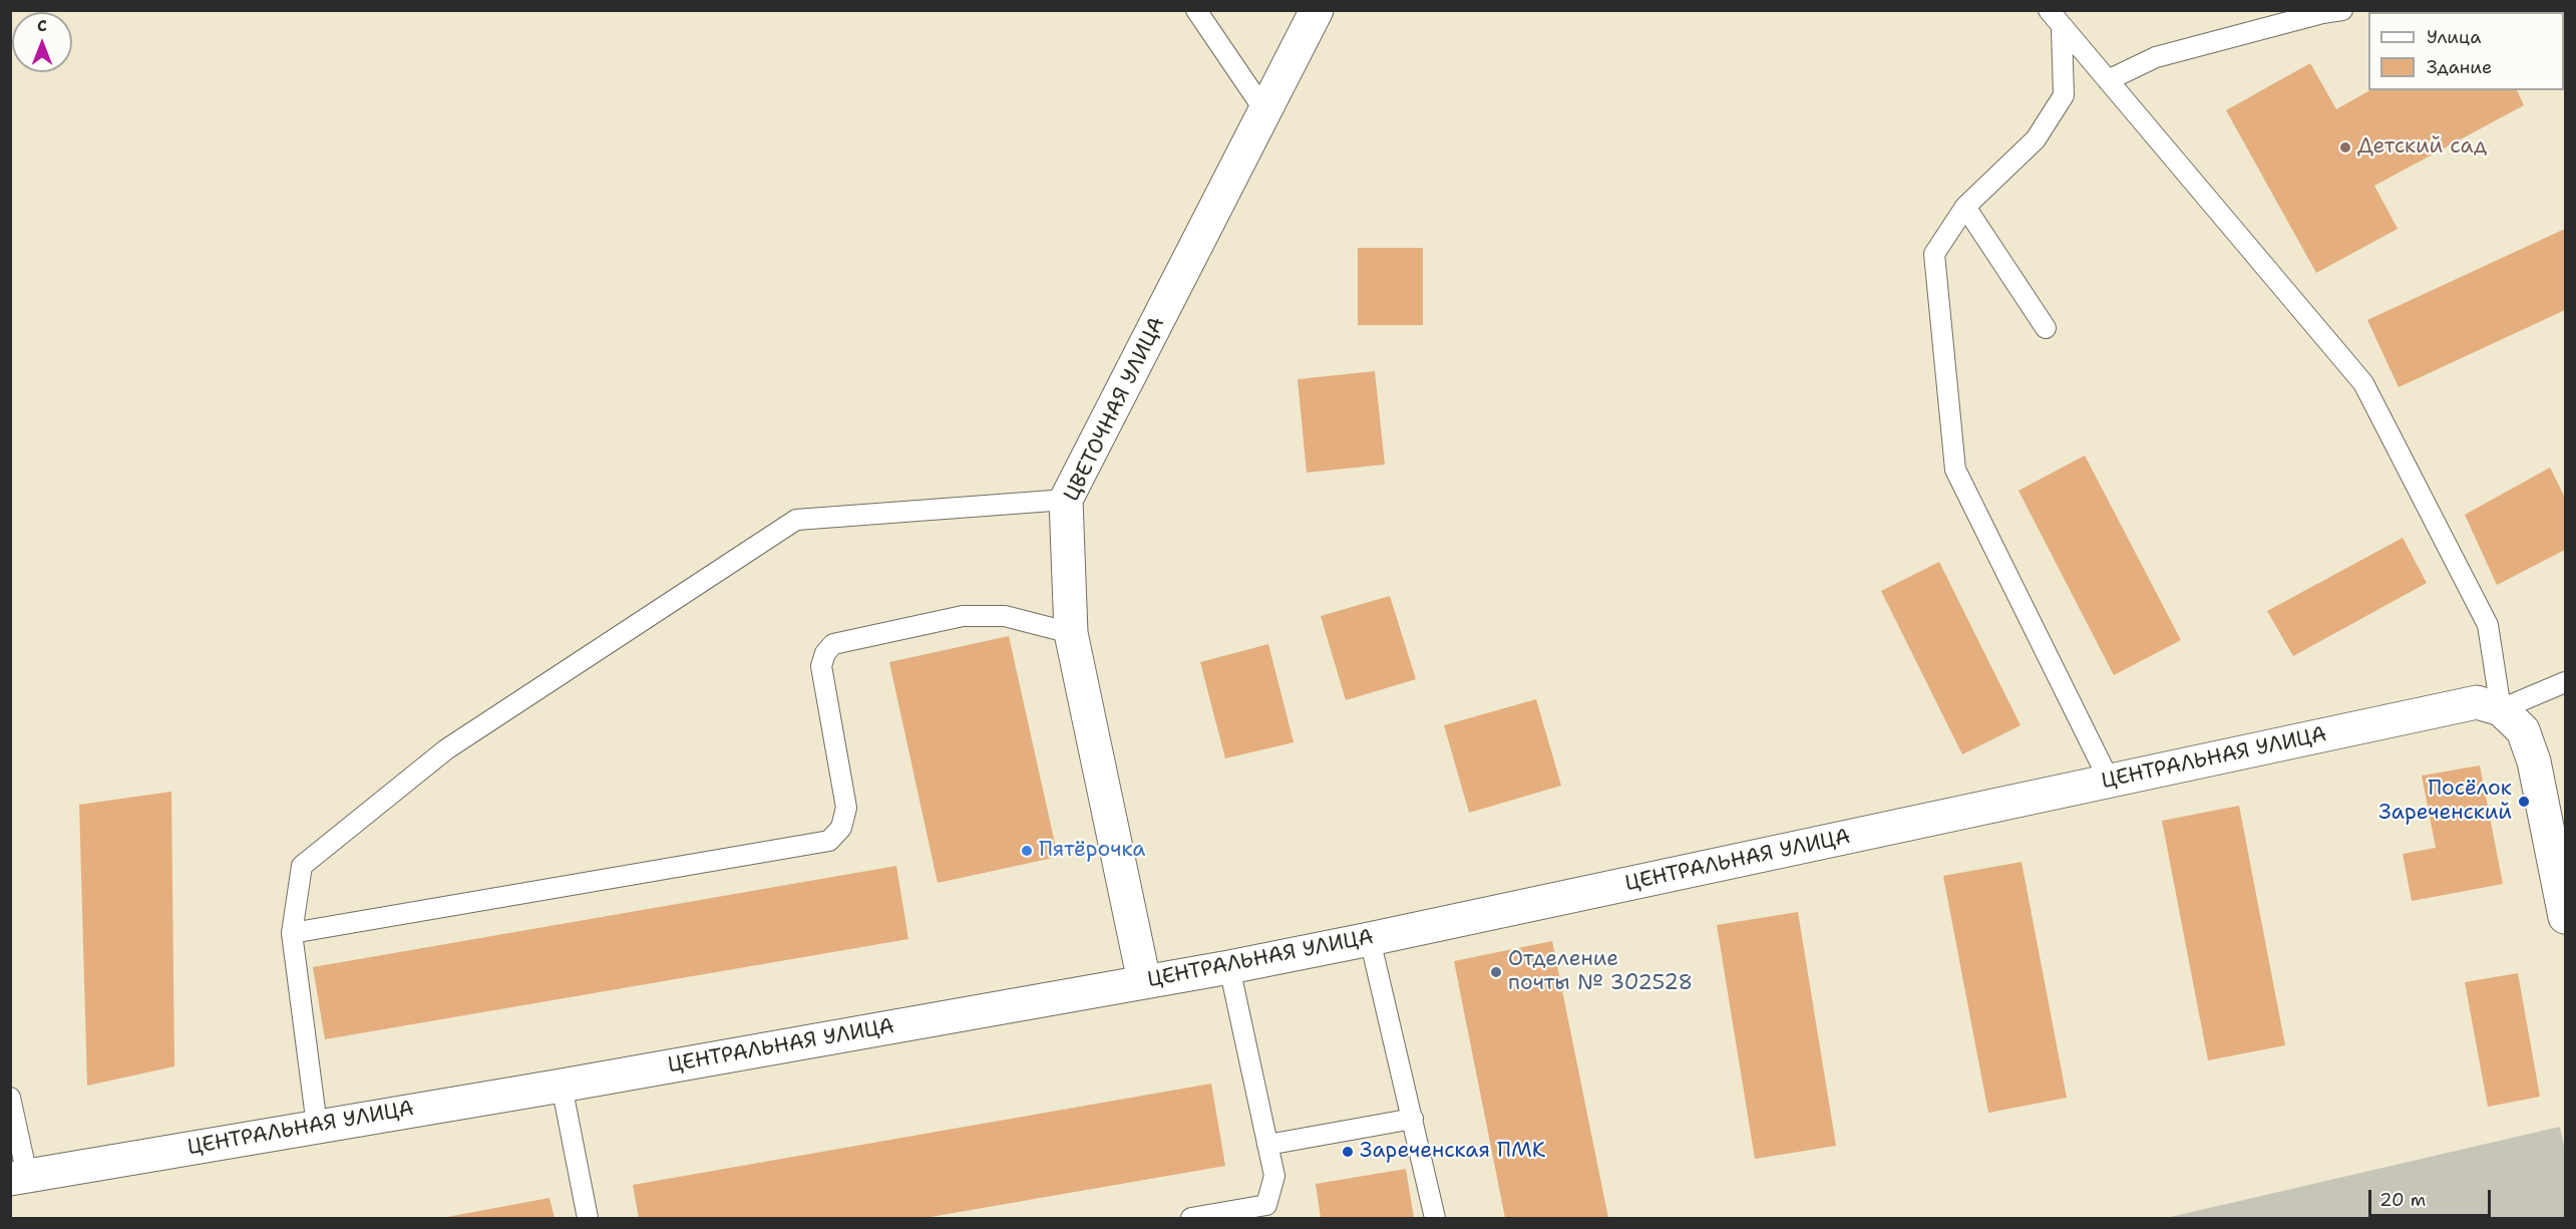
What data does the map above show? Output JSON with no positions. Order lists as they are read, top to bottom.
{
  "streets": {
    "street": ["ЦВЕТОЧНАЯ УЛИЦА", "ЦЕНТРАЛЬНАЯ УЛИЦА"]
  },
  "crossings": [
    ["ЦВЕТОЧНАЯ УЛИЦА", "ЦЕНТРАЛЬНАЯ УЛИЦА"]
  ],
  "places": [
    "Детский сад",
    "Посёлок Зареченский",
    "Пятёрочка",
    "Отделение почты № 302528",
    "Зареченская ПМК"
  ],
  "legend": ["Улица", "Здание"],
  "scale_bar": "20 m",
  "north": "top"
}
